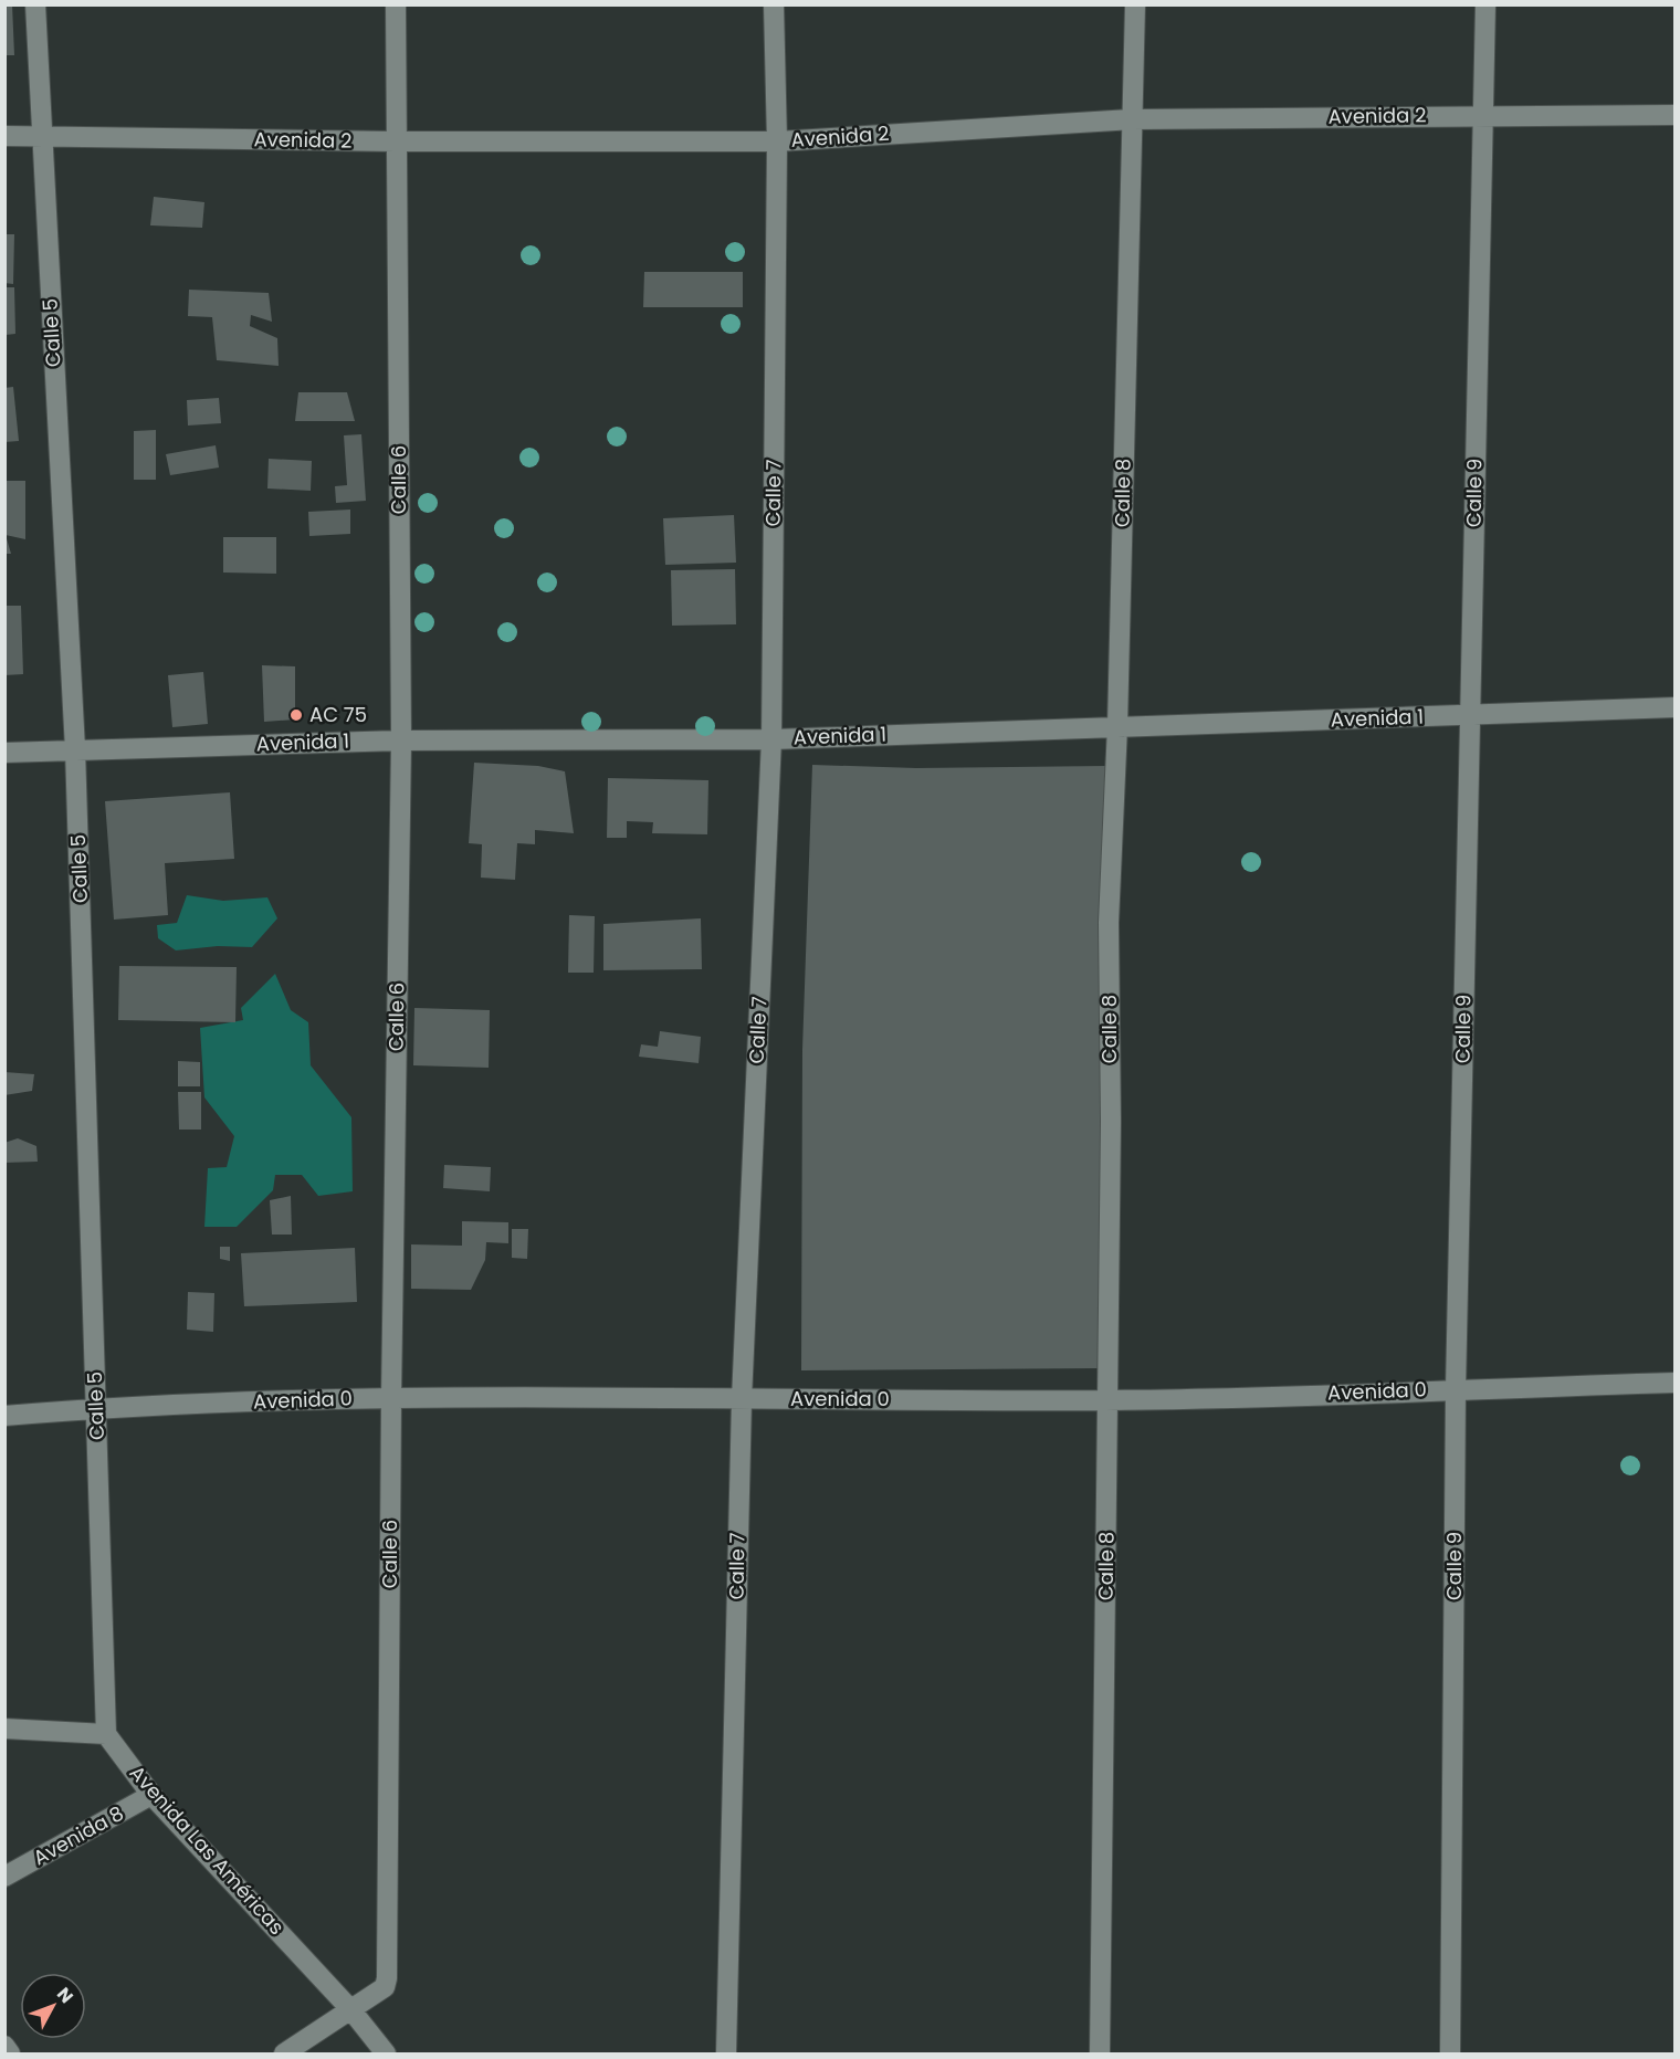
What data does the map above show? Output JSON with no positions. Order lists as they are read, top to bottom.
{
  "streets": {
    "street": [
      "Avenida 2",
      "Calle 5",
      "Calle 6",
      "Calle 7",
      "Calle 8",
      "Calle 9",
      "Avenida 1",
      "Avenida 0",
      "Avenida 8",
      "Avenida Las Américas"
    ]
  },
  "crossings": [
    ["Avenida 2", "Calle 5"],
    ["Avenida 2", "Calle 6"],
    ["Avenida 2", "Calle 7"],
    ["Avenida 2", "Calle 8"],
    ["Avenida 2", "Calle 9"],
    ["Calle 5", "Avenida 1"],
    ["Calle 5", "Avenida 0"],
    ["Calle 5", "Avenida Las Américas"],
    ["Calle 6", "Avenida 1"],
    ["Calle 6", "Avenida 0"],
    ["Calle 6", "Avenida Las Américas"],
    ["Calle 7", "Avenida 1"],
    ["Calle 7", "Avenida 0"],
    ["Calle 8", "Avenida 1"],
    ["Calle 8", "Avenida 0"],
    ["Calle 9", "Avenida 1"],
    ["Calle 9", "Avenida 0"],
    ["Avenida 8", "Avenida Las Américas"]
  ],
  "places": ["AC 75"],
  "north": "top right"
}
